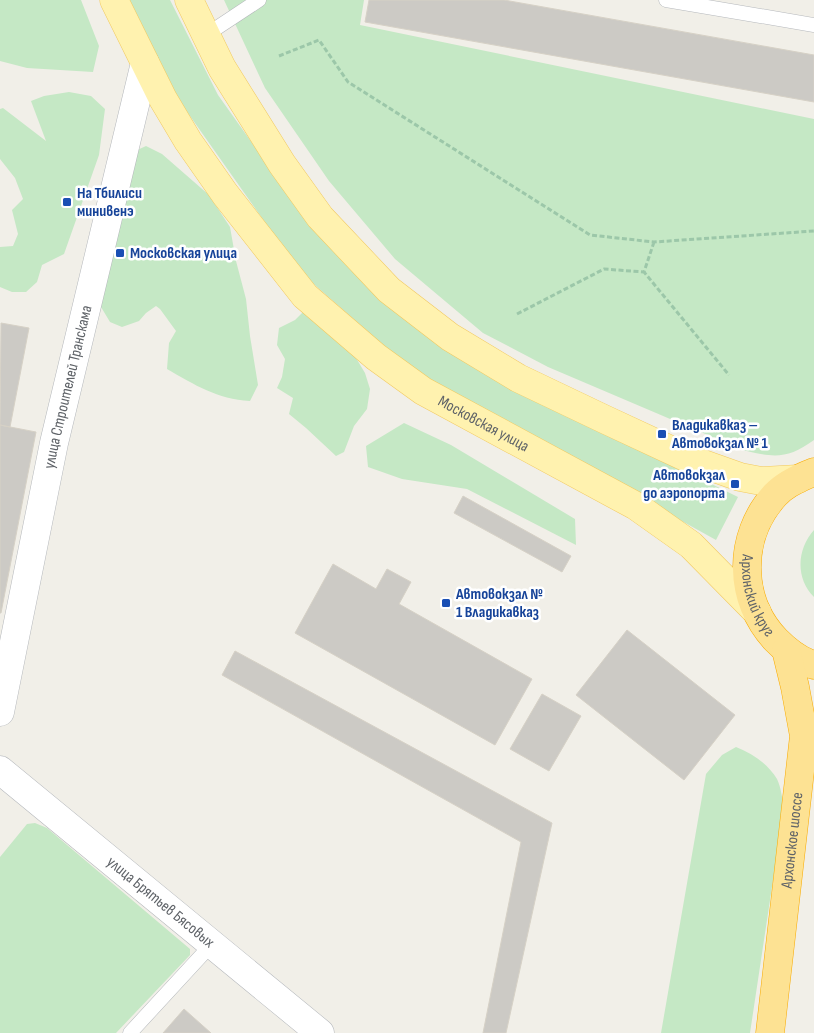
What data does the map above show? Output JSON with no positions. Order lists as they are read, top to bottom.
{
  "streets": {
    "highway": ["Архонский круг", "Архонское шоссе"],
    "main road": ["Московская улица"],
    "street": ["улица Строителей Транскама", "улица Брятьев Бясовых"]
  },
  "crossings": [
    ["улица Строителей Транскама", "Московская улица"],
    ["Московская улица", "Архонский круг"],
    ["Архонский круг", "Архонское шоссе"]
  ],
  "places": {
    "transit": [
      "На Тбилиси минивенэ",
      "Московская улица",
      "Владикавказ – Автовокзал № 1",
      "Автовокзал до аэропорта",
      "Автовокзал № 1 Владикавказ"
    ]
  }
}
